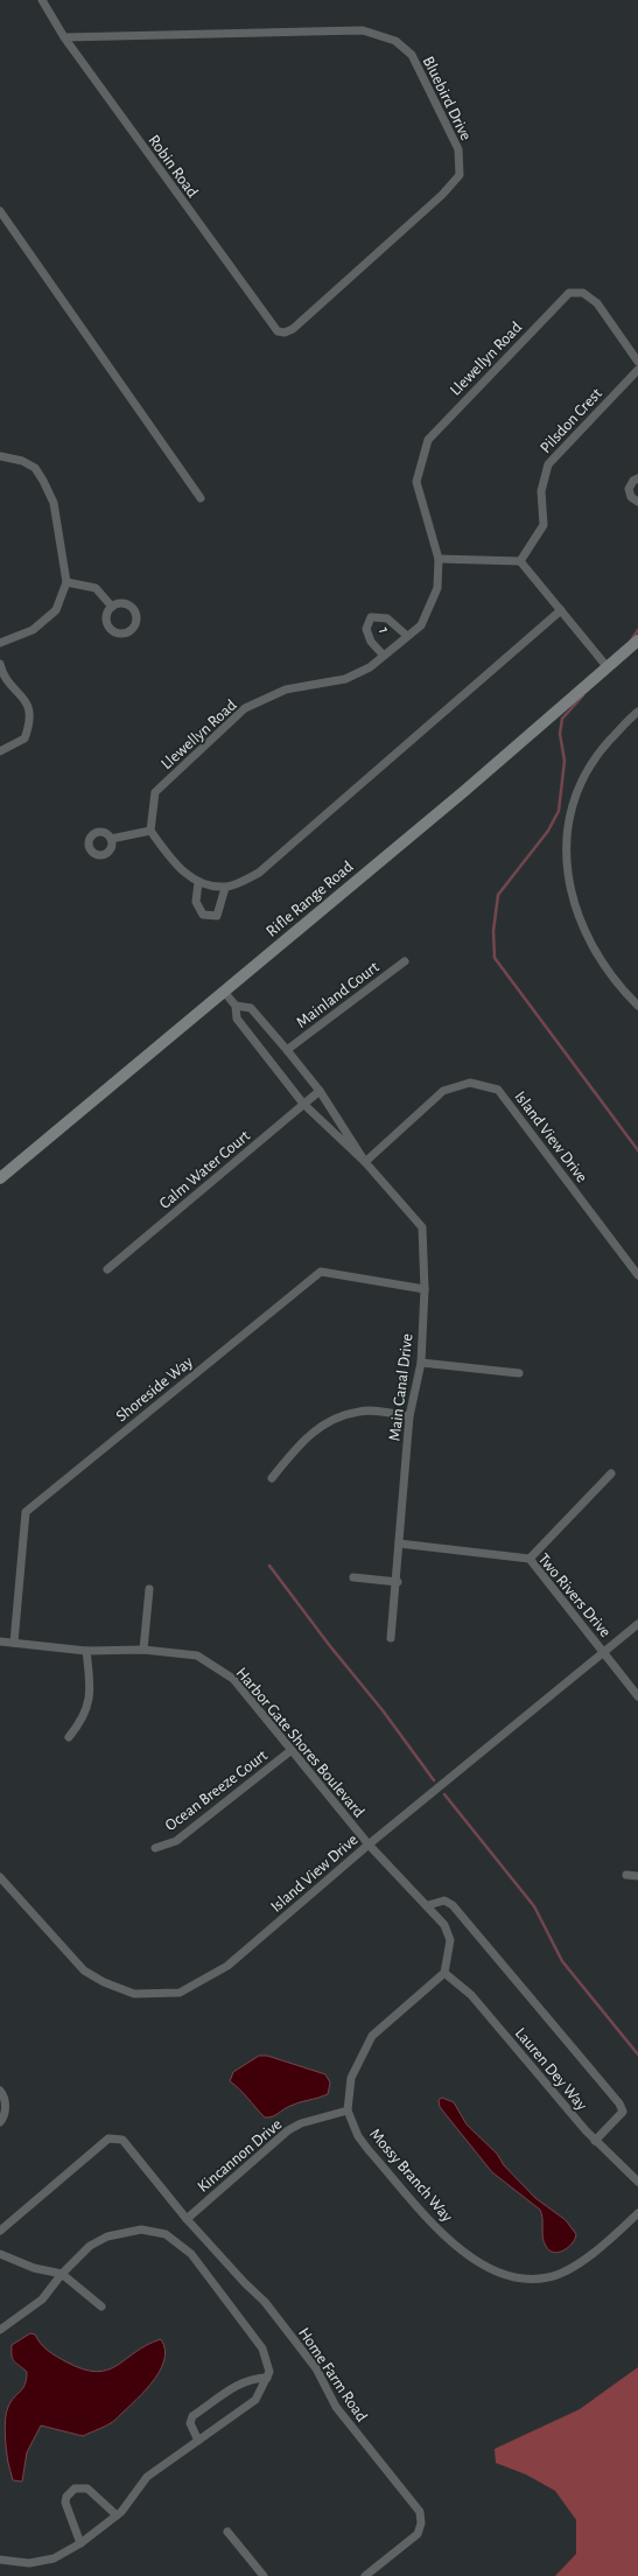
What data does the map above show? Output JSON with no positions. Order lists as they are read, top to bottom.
{
  "streets": {
    "main road": ["Rifle Range Road"],
    "street": [
      "Bluebird Drive",
      "Robin Road",
      "Llewellyn Road",
      "Pilsdon Crest",
      "1",
      "Mainland Court",
      "Island View Drive",
      "Calm Water Court",
      "Main Canal Drive",
      "Shoreside Way",
      "Two Rivers Drive",
      "Harbor Gate Shores Boulevard",
      "Ocean Breeze Court",
      "Lauren Dey Way",
      "Kincannon Drive",
      "Mossy Branch Way",
      "Home Farm Road"
    ]
  },
  "crossings": [
    ["Bluebird Drive", "Robin Road"],
    ["Llewellyn Road", "1"],
    ["Rifle Range Road", "Main Canal Drive"],
    ["Mainland Court", "Main Canal Drive"],
    ["Island View Drive", "Main Canal Drive"],
    ["Island View Drive", "Two Rivers Drive"],
    ["Island View Drive", "Harbor Gate Shores Boulevard"],
    ["Calm Water Court", "Main Canal Drive"],
    ["Main Canal Drive", "Shoreside Way"],
    ["Main Canal Drive", "Two Rivers Drive"],
    ["Shoreside Way", "Harbor Gate Shores Boulevard"],
    ["Harbor Gate Shores Boulevard", "Ocean Breeze Court"],
    ["Kincannon Drive", "Mossy Branch Way"],
    ["Kincannon Drive", "Home Farm Road"]
  ]
}
